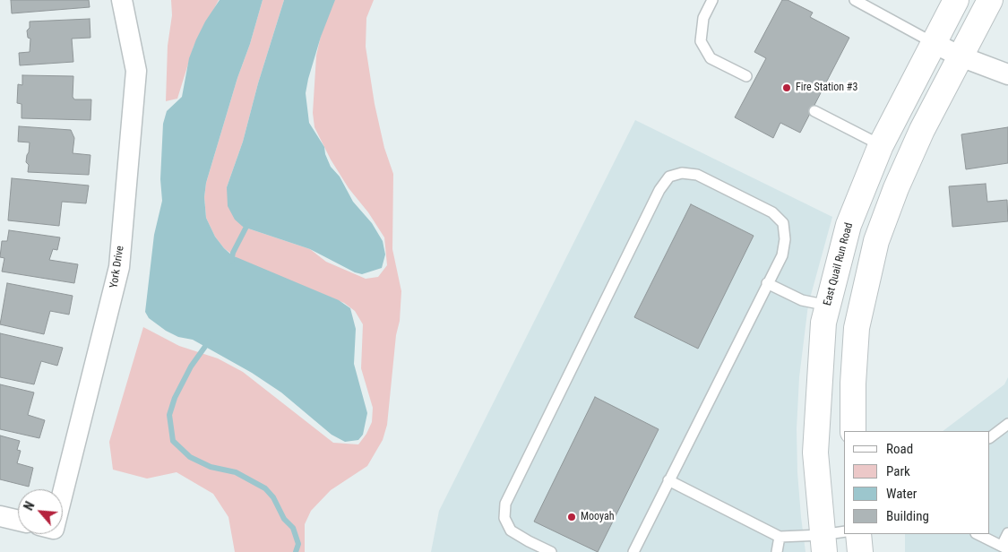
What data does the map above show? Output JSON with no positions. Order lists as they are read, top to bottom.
{
  "streets": {
    "street": ["East Quail Run Road", "York Drive"]
  },
  "places": ["Fire Station #3", "Mooyah"],
  "legend": [
    "Road",
    "Park",
    "Water",
    "Building"
  ],
  "north": "top left"
}
